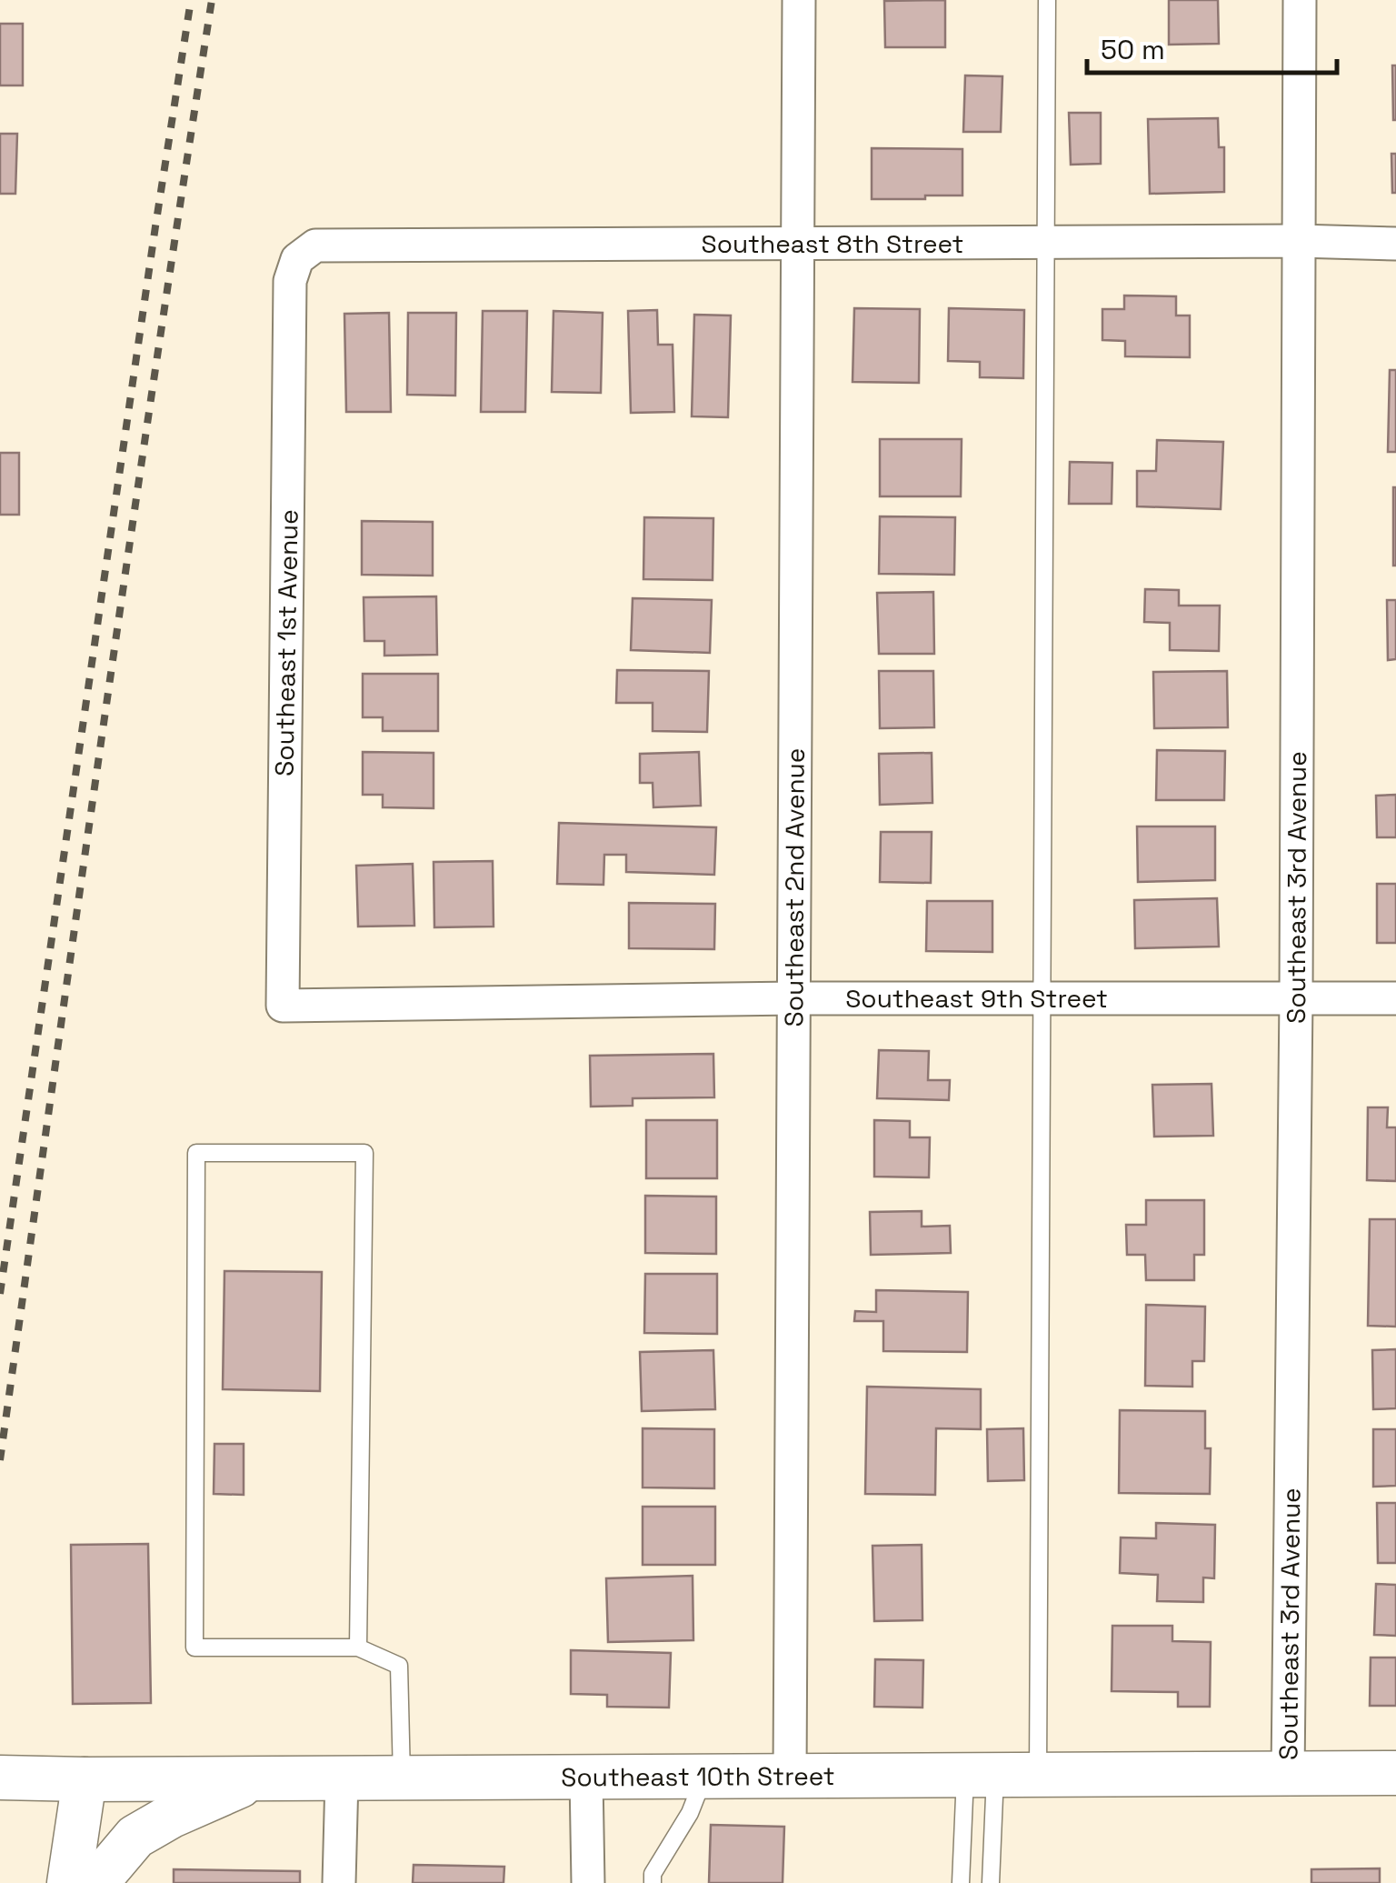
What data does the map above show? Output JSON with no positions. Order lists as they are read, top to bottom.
{
  "streets": {
    "street": [
      "Southeast 8th Street",
      "Southeast 1st Avenue",
      "Southeast 3rd Avenue",
      "Southeast 2nd Avenue",
      "Southeast 9th Street",
      "Southeast 10th Street"
    ]
  },
  "crossings": [
    ["Southeast 8th Street", "Southeast 1st Avenue"],
    ["Southeast 8th Street", "Southeast 3rd Avenue"],
    ["Southeast 8th Street", "Southeast 2nd Avenue"],
    ["Southeast 1st Avenue", "Southeast 9th Street"],
    ["Southeast 3rd Avenue", "Southeast 9th Street"],
    ["Southeast 3rd Avenue", "Southeast 10th Street"],
    ["Southeast 2nd Avenue", "Southeast 9th Street"],
    ["Southeast 2nd Avenue", "Southeast 10th Street"]
  ],
  "scale_bar": "50 m"
}
